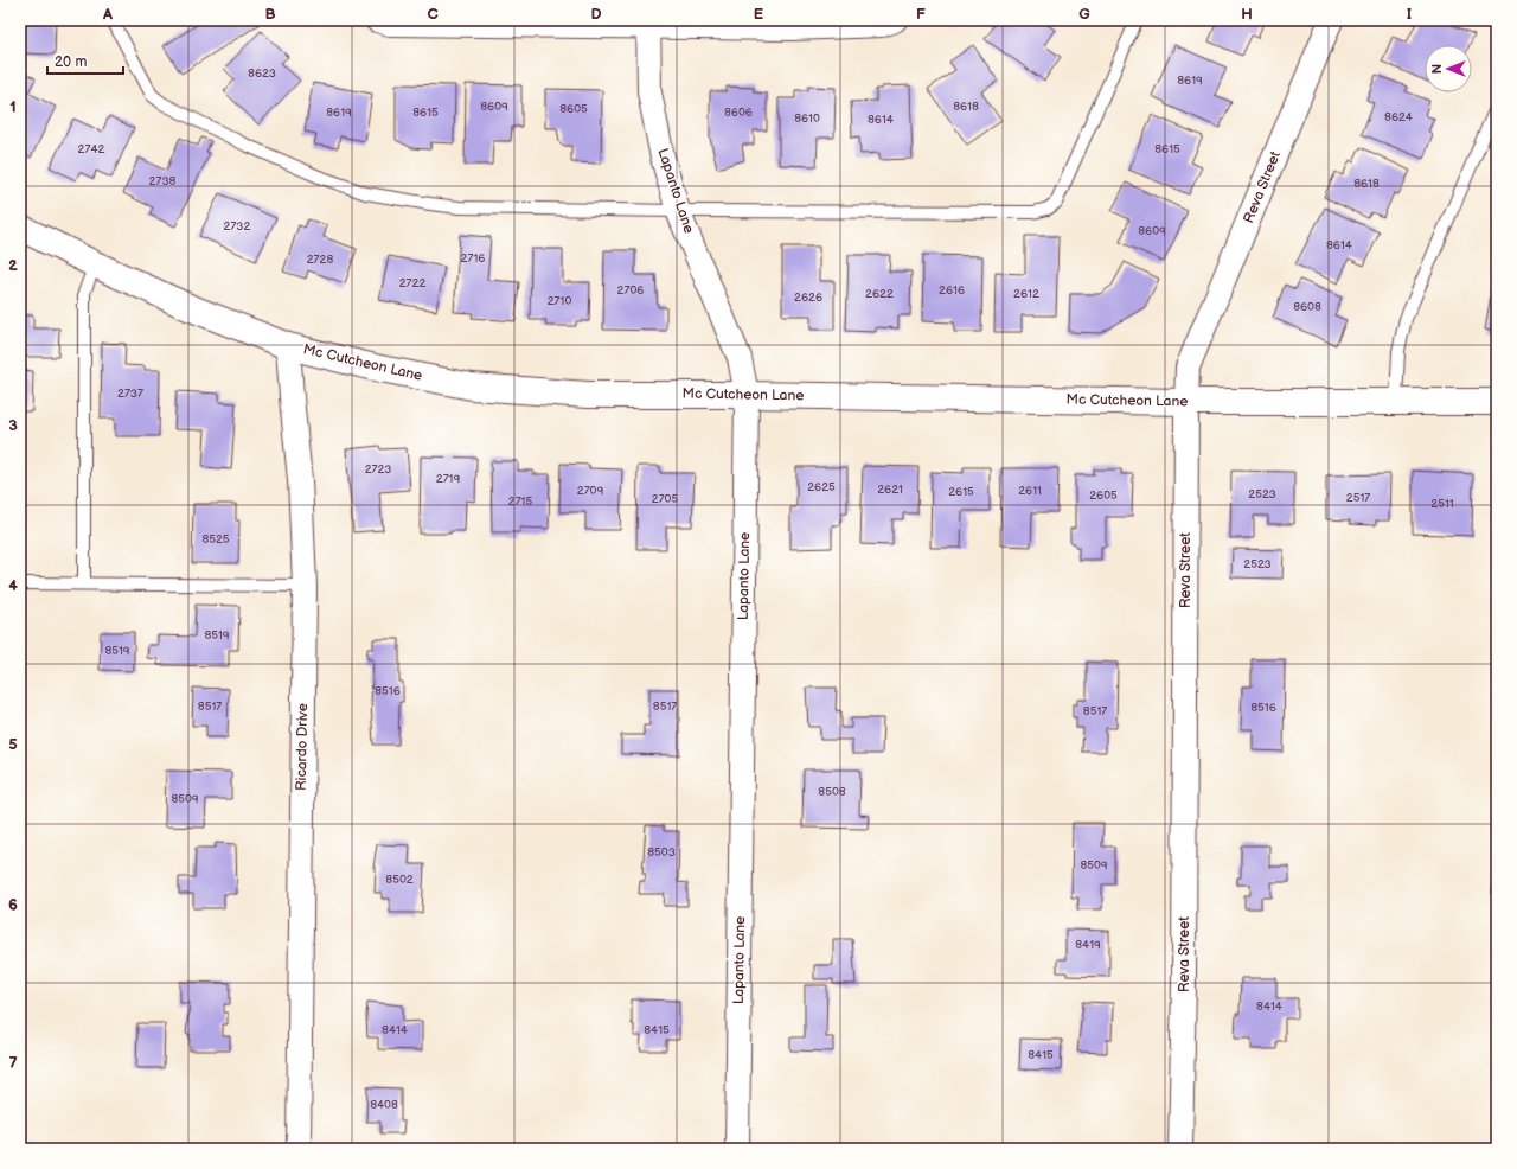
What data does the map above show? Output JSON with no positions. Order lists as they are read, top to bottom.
{
  "streets": {
    "street": [
      "Reva Street",
      "Lapanto Lane",
      "Mc Cutcheon Lane",
      "Ricardo Drive"
    ]
  },
  "crossings": [
    ["Reva Street", "Mc Cutcheon Lane"],
    ["Lapanto Lane", "Mc Cutcheon Lane"],
    ["Mc Cutcheon Lane", "Ricardo Drive"]
  ],
  "house_numbers": [
    "8623",
    "8619",
    "8609",
    "8618",
    "8605",
    "8619",
    "8615",
    "8606",
    "8624",
    "8610",
    "8614",
    "2742",
    "8615",
    "2738",
    "8618",
    "2732",
    "8609",
    "8614",
    "2716",
    "2728",
    "2722",
    "2706",
    "2616",
    "2622",
    "2612",
    "2626",
    "2710",
    "8608",
    "2737",
    "2723",
    "2719",
    "2625",
    "2621",
    "2709",
    "2611",
    "2615",
    "2523",
    "2605",
    "2517",
    "2705",
    "2715",
    "2511",
    "8525",
    "2523",
    "8519",
    "8519",
    "8516",
    "8517",
    "8517",
    "8516",
    "8517",
    "8508",
    "8509",
    "8503",
    "8509",
    "8502",
    "8419",
    "8414",
    "8414",
    "8415",
    "8415",
    "8408"
  ],
  "scale_bar": "20 m",
  "north": "left",
  "grid": {
    "columns": [
      "A",
      "B",
      "C",
      "D",
      "E",
      "F",
      "G",
      "H",
      "I"
    ],
    "rows": [
      "1",
      "2",
      "3",
      "4",
      "5",
      "6",
      "7"
    ]
  }
}
